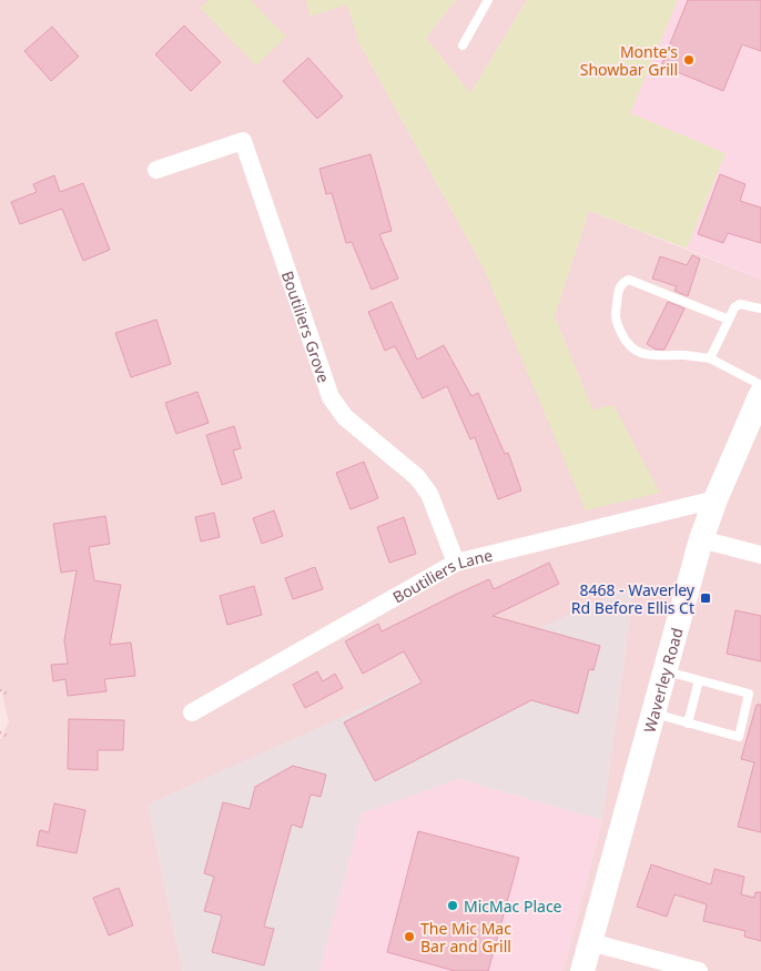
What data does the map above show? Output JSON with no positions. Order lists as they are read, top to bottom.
{
  "streets": {
    "main road": ["Waverley Road"],
    "street": ["Boutiliers Grove", "Boutiliers Lane"]
  },
  "crossings": [
    ["Boutiliers Grove", "Boutiliers Lane"],
    ["Boutiliers Lane", "Waverley Road"]
  ],
  "places": {
    "other": ["Monte's Showbar Grill", "MicMac Place", "The Mic Mac Bar and Grill"],
    "transit": ["8468 - Waverley Rd Before Ellis Ct"]
  }
}
